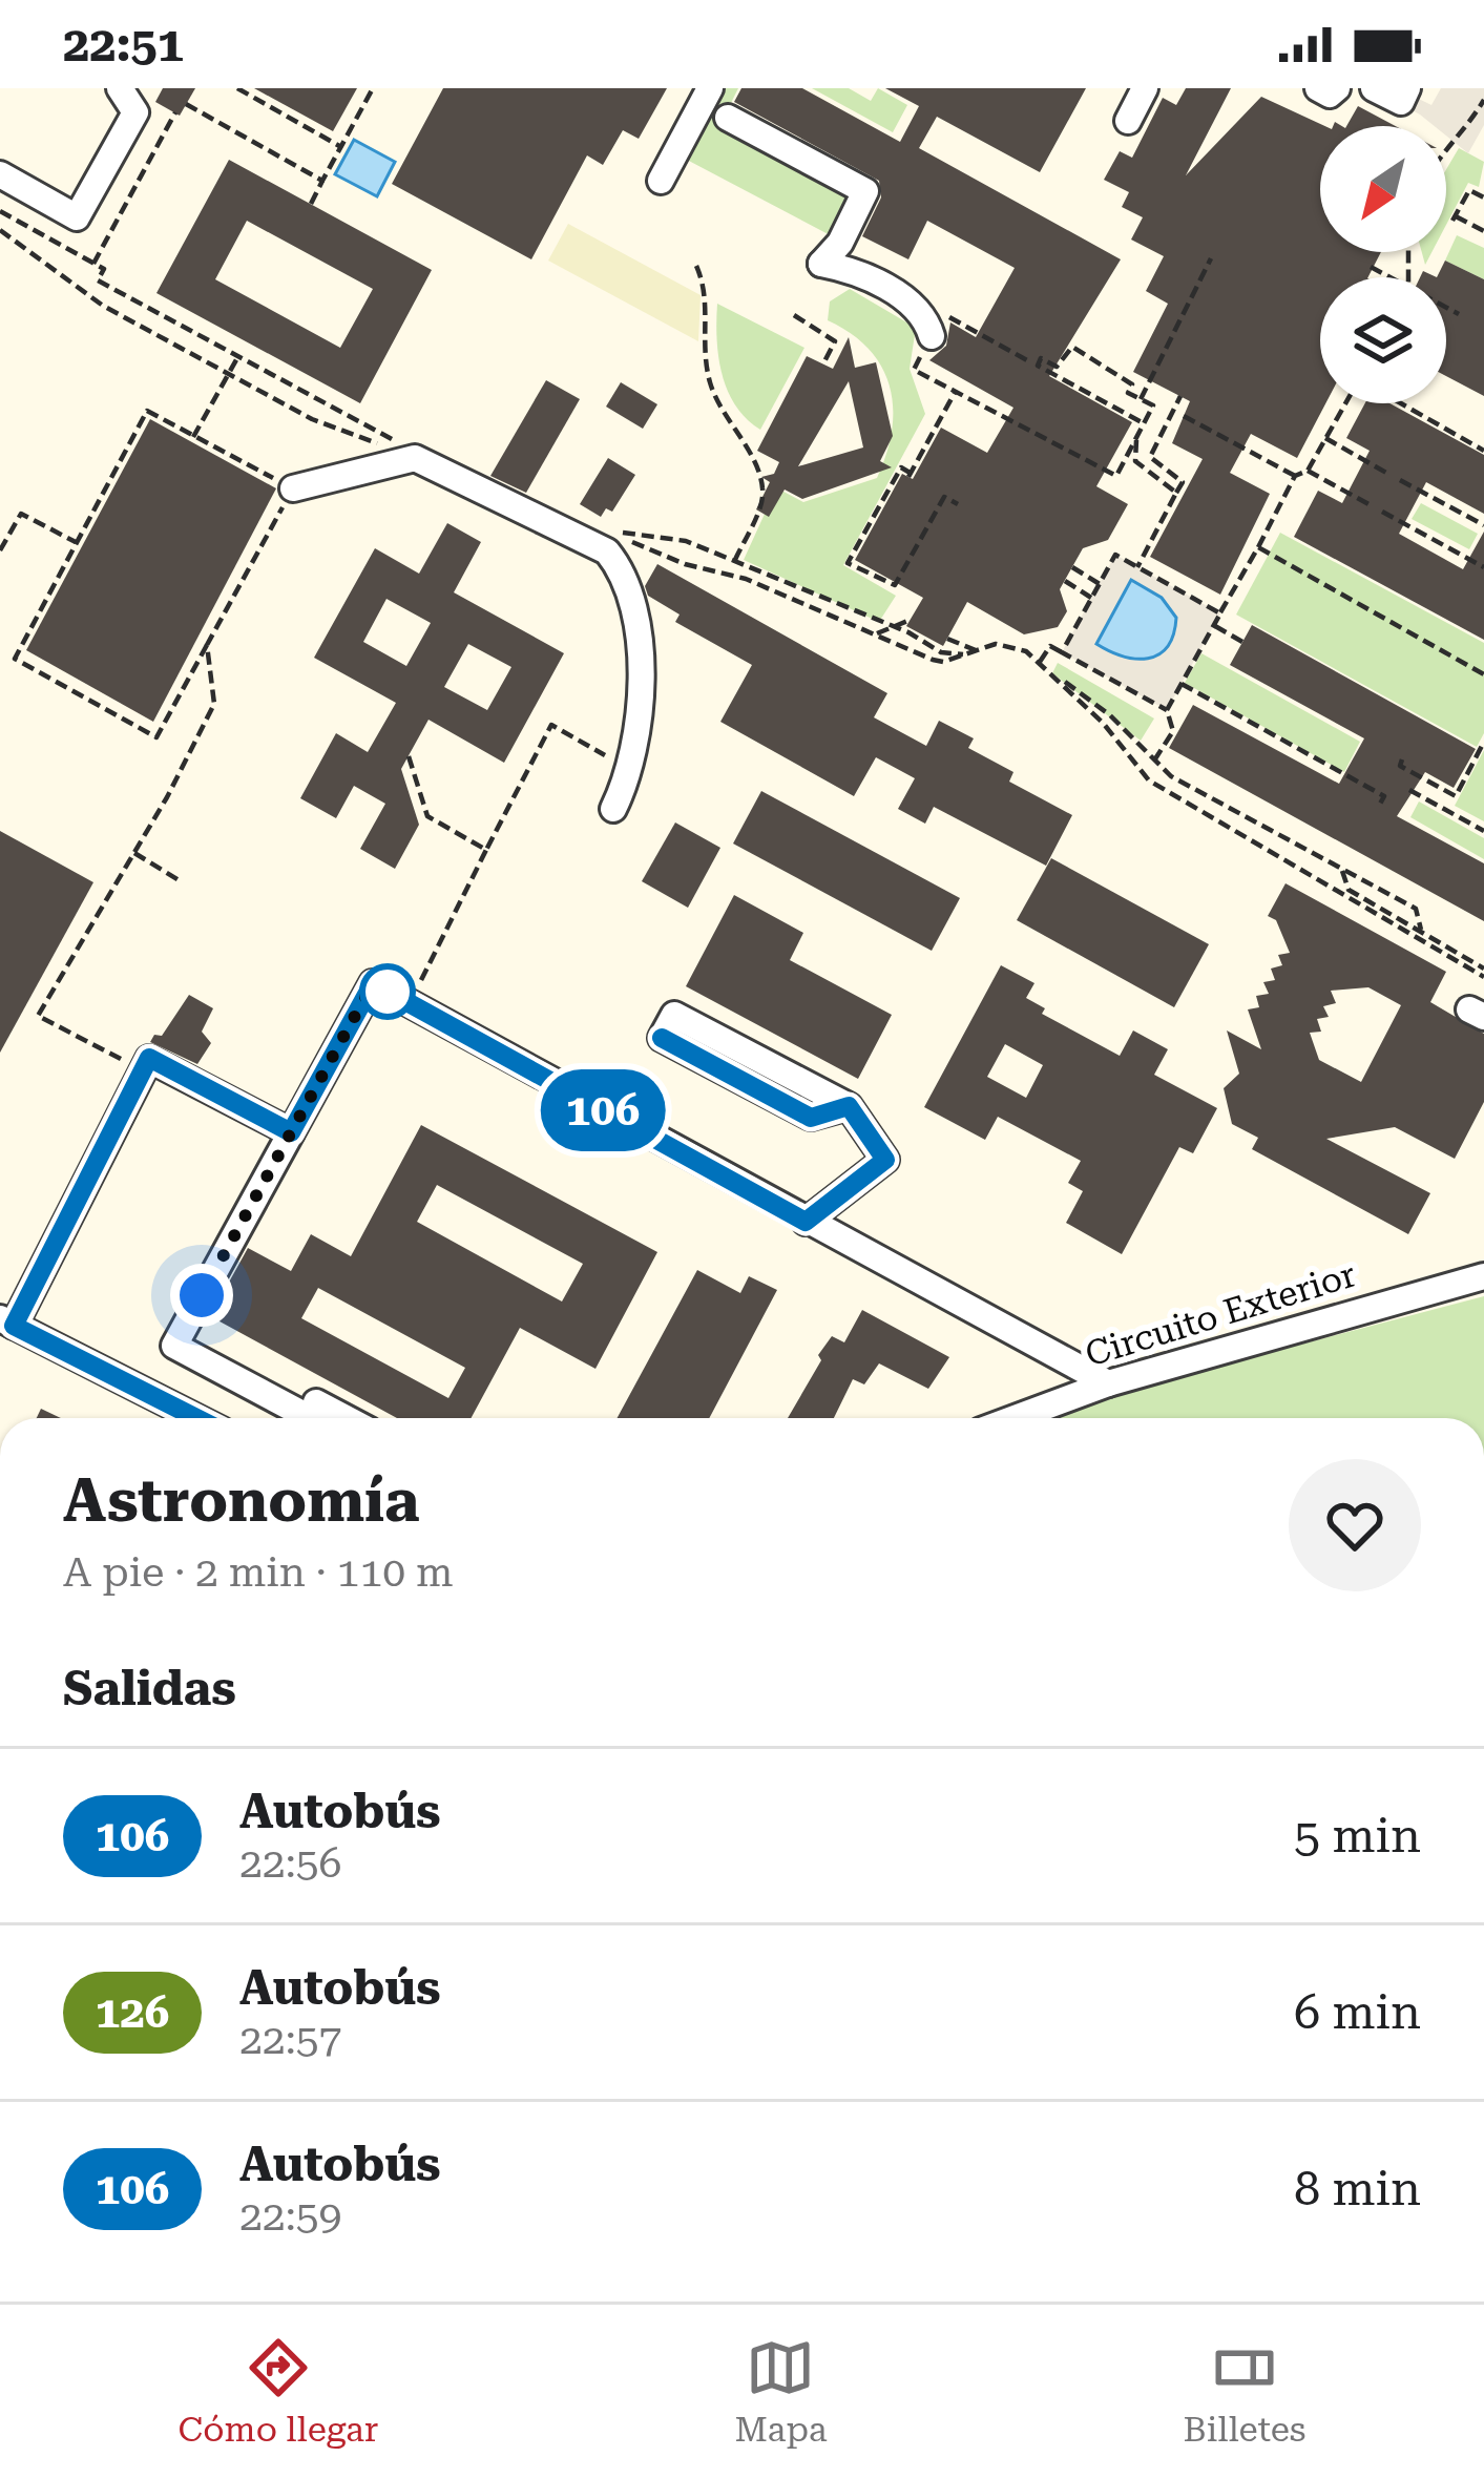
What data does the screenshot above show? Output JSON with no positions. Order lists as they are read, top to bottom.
{
  "streets": {
    "street": ["Circuito Exterior"]
  },
  "lines": ["bus line 106"],
  "north": "bottom left",
  "page": {
    "status": "22:51",
    "on_map": "106",
    "heading": [
      ["Astronomía", "A pie · 2 min · 110 m"],
      "Salidas"
    ],
    "list": [
      {
        "mark": "106",
        "name": "Autobús",
        "note": "22:56",
        "value": "5 min"
      },
      {
        "mark": "126",
        "name": "Autobús",
        "note": "22:57",
        "value": "6 min"
      },
      {
        "mark": "106",
        "name": "Autobús",
        "note": "22:59",
        "value": "8 min"
      }
    ],
    "tabs": ["Cómo llegar", "Mapa", "Billetes"]
  }
}
